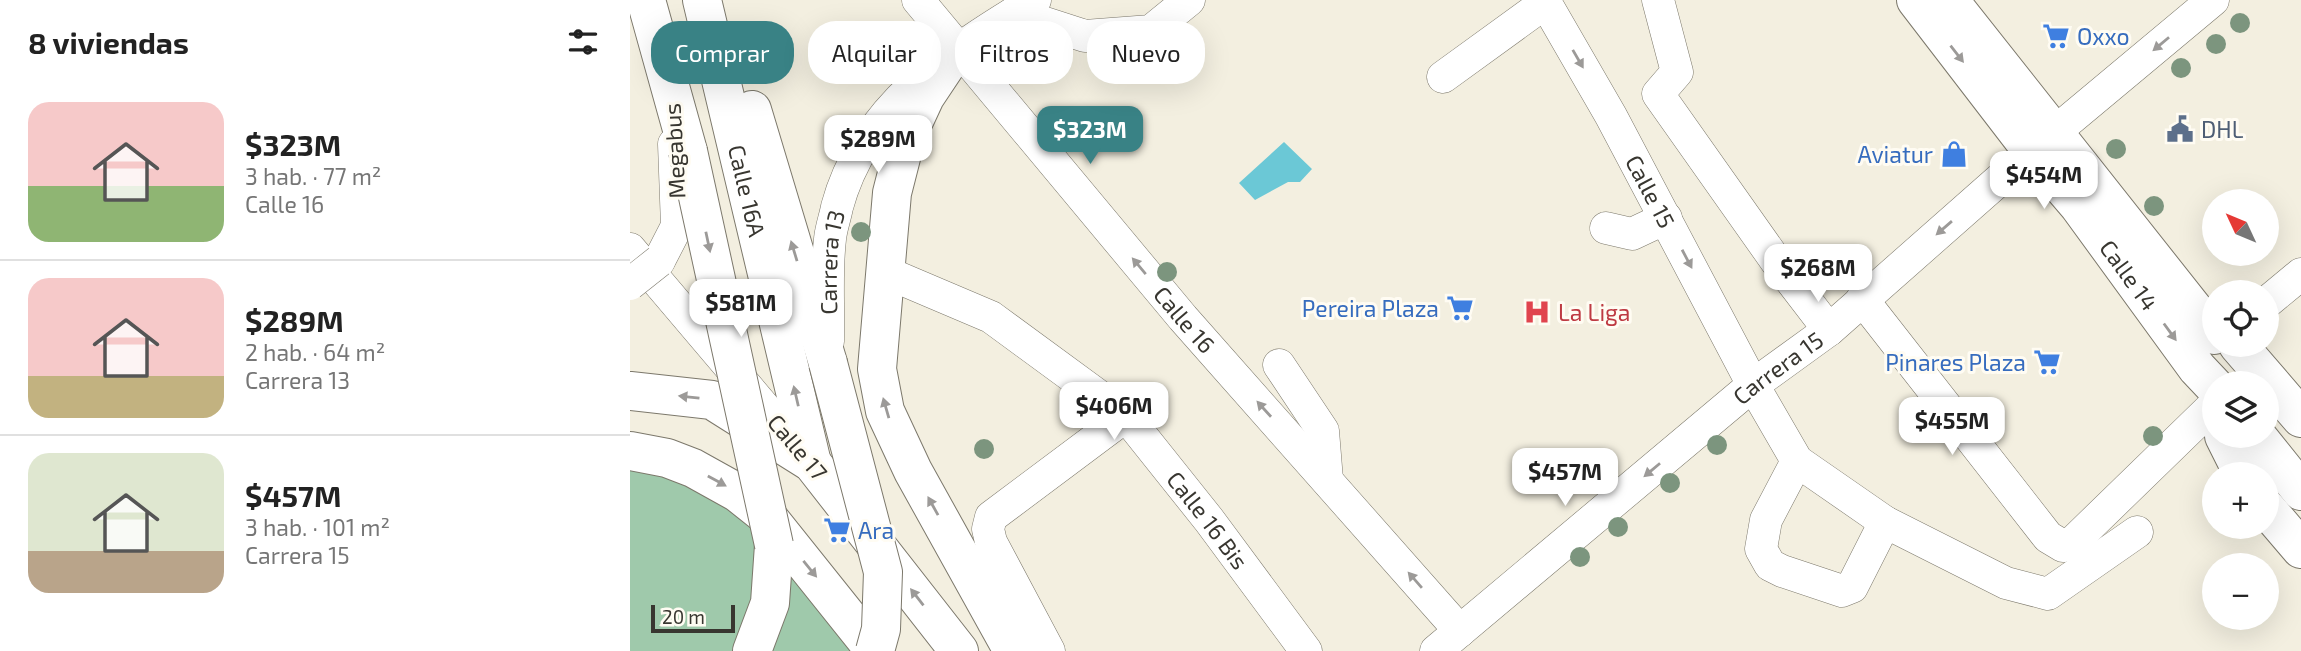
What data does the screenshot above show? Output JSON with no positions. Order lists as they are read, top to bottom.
{
  "streets": {
    "main road": ["Calle 16A", "Calle 14", "Calle 17"],
    "street": [
      "Megabus",
      "Calle 15",
      "Carrera 13",
      "Calle 16",
      "Carrera 15",
      "Calle 16 Bis"
    ]
  },
  "crossings": [
    ["Calle 16A", "Calle 17"],
    ["Calle 15", "Carrera 15"],
    ["Calle 14", "Carrera 15"],
    ["Calle 16", "Carrera 15"]
  ],
  "one_way": ["Calle 16", "Carrera 15", "Calle 17"],
  "places": {
    "supermarket": [
      "Oxxo",
      "Pereira Plaza",
      "Pinares Plaza",
      "Ara"
    ],
    "public building": ["DHL"],
    "shop": ["Aviatur"],
    "hospital": ["La Liga"]
  },
  "scale_bar": "20 m",
  "north": "top left",
  "page": {
    "heading": "8 viviendas",
    "chip": [
      "Comprar",
      "Alquilar",
      "Filtros",
      "Nuevo"
    ],
    "list": [
      {
        "name": "$323M",
        "note": "3 hab. · 77 m² · Calle 16"
      },
      {
        "name": "$289M",
        "note": "2 hab. · 64 m² · Carrera 13"
      },
      {
        "name": "$457M",
        "note": "3 hab. · 101 m² · Carrera 15"
      }
    ],
    "price": [
      "$323M",
      "$289M",
      "$454M",
      "$268M",
      "$581M",
      "$406M",
      "$455M",
      "$457M"
    ],
    "map_buttons": ["+", "−"],
    "scale": "20 m"
  }
}
